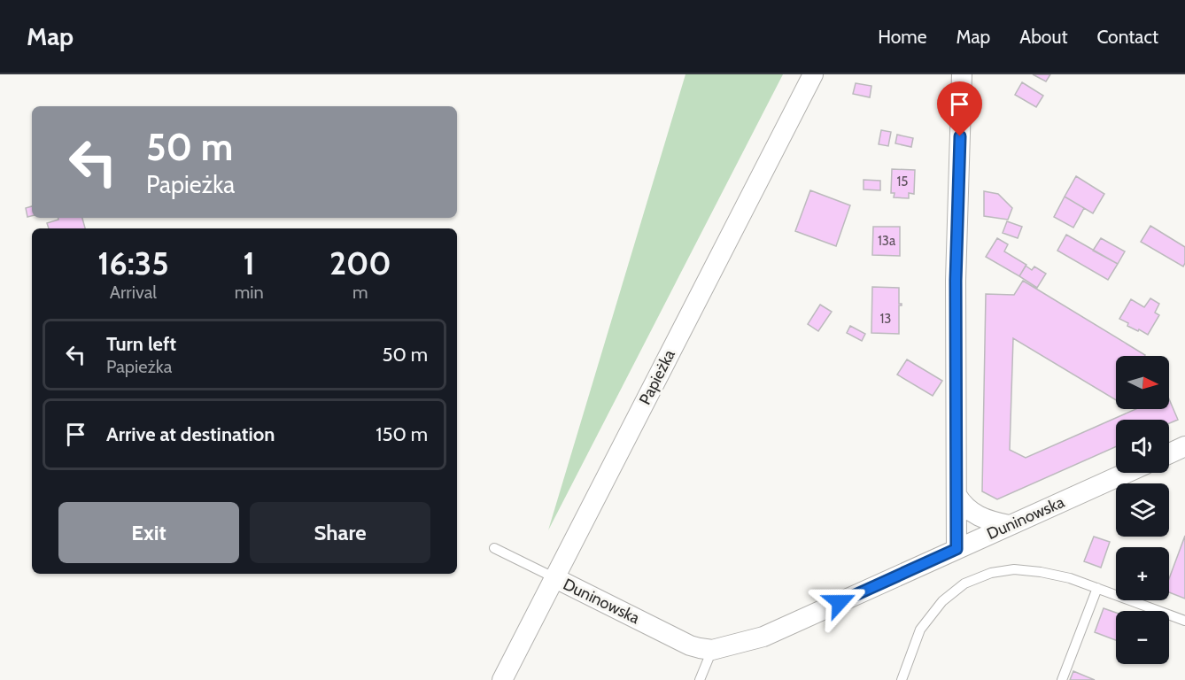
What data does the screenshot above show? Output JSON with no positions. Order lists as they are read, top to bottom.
{
  "streets": {
    "street": ["Papieżka", "Duninowska"]
  },
  "crossings": [
    ["Papieżka", "Duninowska"]
  ],
  "house_numbers": ["15", "13a", "13"],
  "north": "right",
  "page": {
    "header": "Map",
    "nav": [
      "Home",
      "Map",
      "About",
      "Contact"
    ],
    "turn": ["50 m", "Papieżka"],
    "eta": [
      "16:35",
      "Arrival",
      "1",
      "min",
      "200",
      "m"
    ],
    "list": [
      {
        "name": "Turn left",
        "note": "Papieżka",
        "value": "50 m"
      },
      {
        "name": "Arrive at destination",
        "value": "150 m"
      }
    ],
    "map_buttons": ["+", "−"],
    "buttons": ["Exit", "Share"]
  }
}
